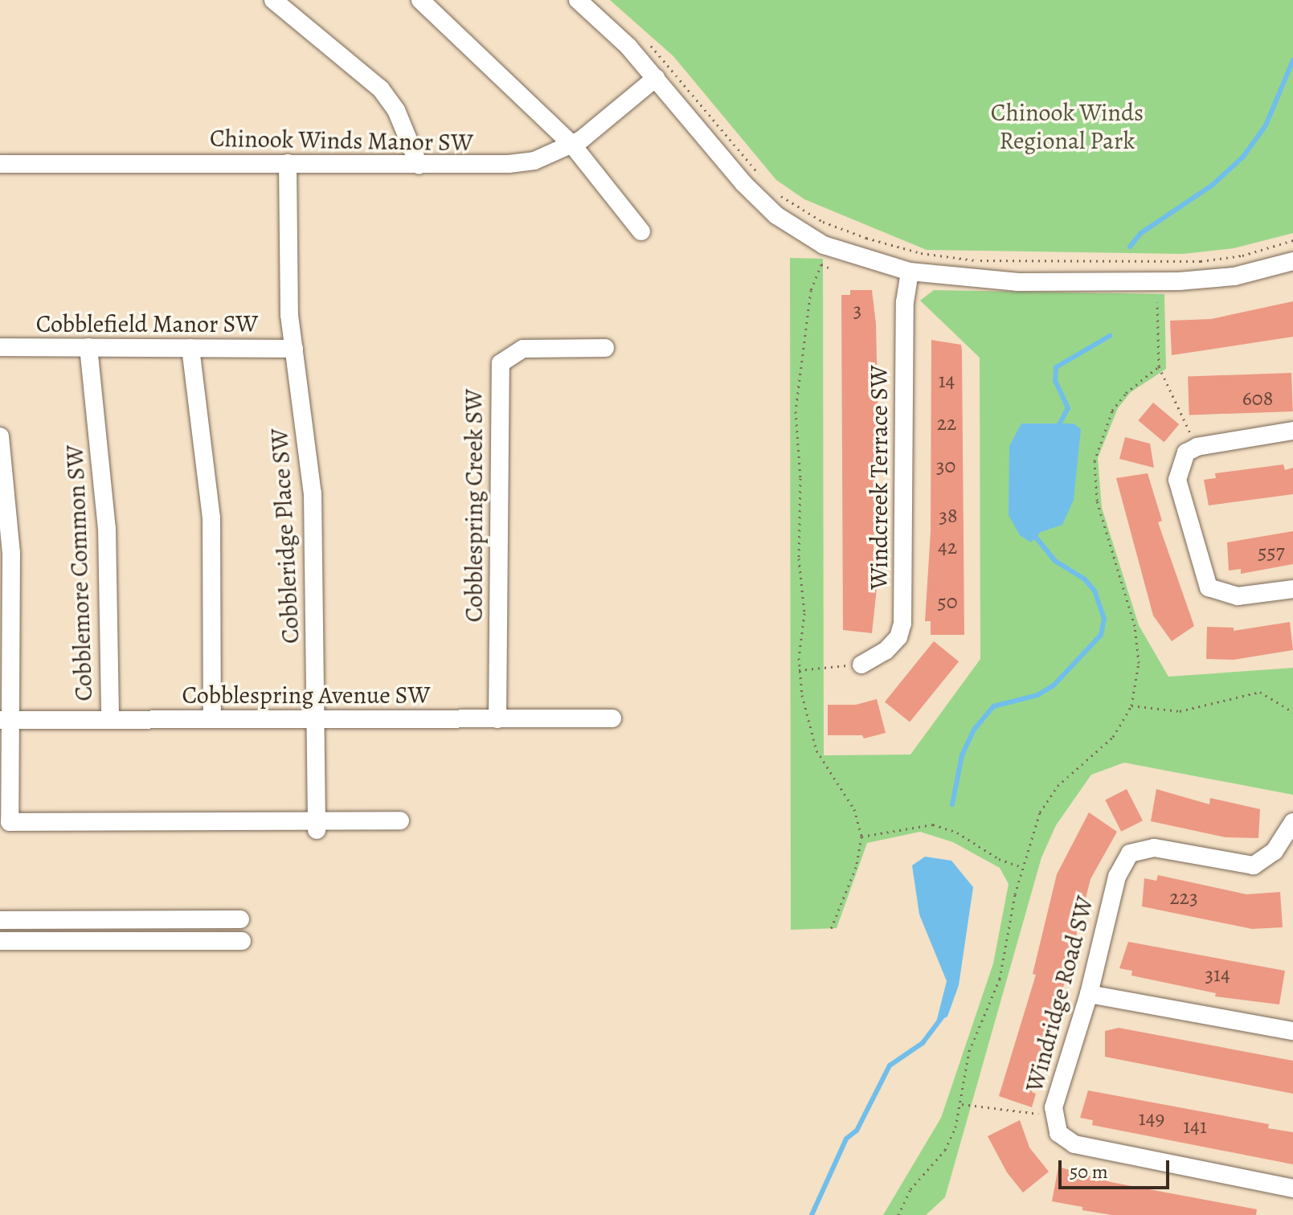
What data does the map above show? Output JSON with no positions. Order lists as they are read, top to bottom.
{
  "streets": {
    "street": [
      "Chinook Winds Manor SW",
      "Cobblefield Manor SW",
      "Windcreek Terrace SW",
      "Cobblespring Creek SW",
      "Cobbleridge Place SW",
      "Cobblemore Common SW",
      "Cobblespring Avenue SW",
      "Windridge Road SW"
    ]
  },
  "crossings": [
    ["Chinook Winds Manor SW", "Cobbleridge Place SW"],
    ["Cobblefield Manor SW", "Cobbleridge Place SW"],
    ["Cobblefield Manor SW", "Cobblemore Common SW"],
    ["Cobblespring Creek SW", "Cobblespring Avenue SW"],
    ["Cobbleridge Place SW", "Cobblespring Avenue SW"],
    ["Cobblemore Common SW", "Cobblespring Avenue SW"]
  ],
  "parks": ["Chinook Winds Regional Park"],
  "house_numbers": [
    "3",
    "14",
    "608",
    "22",
    "30",
    "38",
    "42",
    "557",
    "50",
    "223",
    "314",
    "149",
    "141"
  ],
  "scale_bar": "50 m"
}
